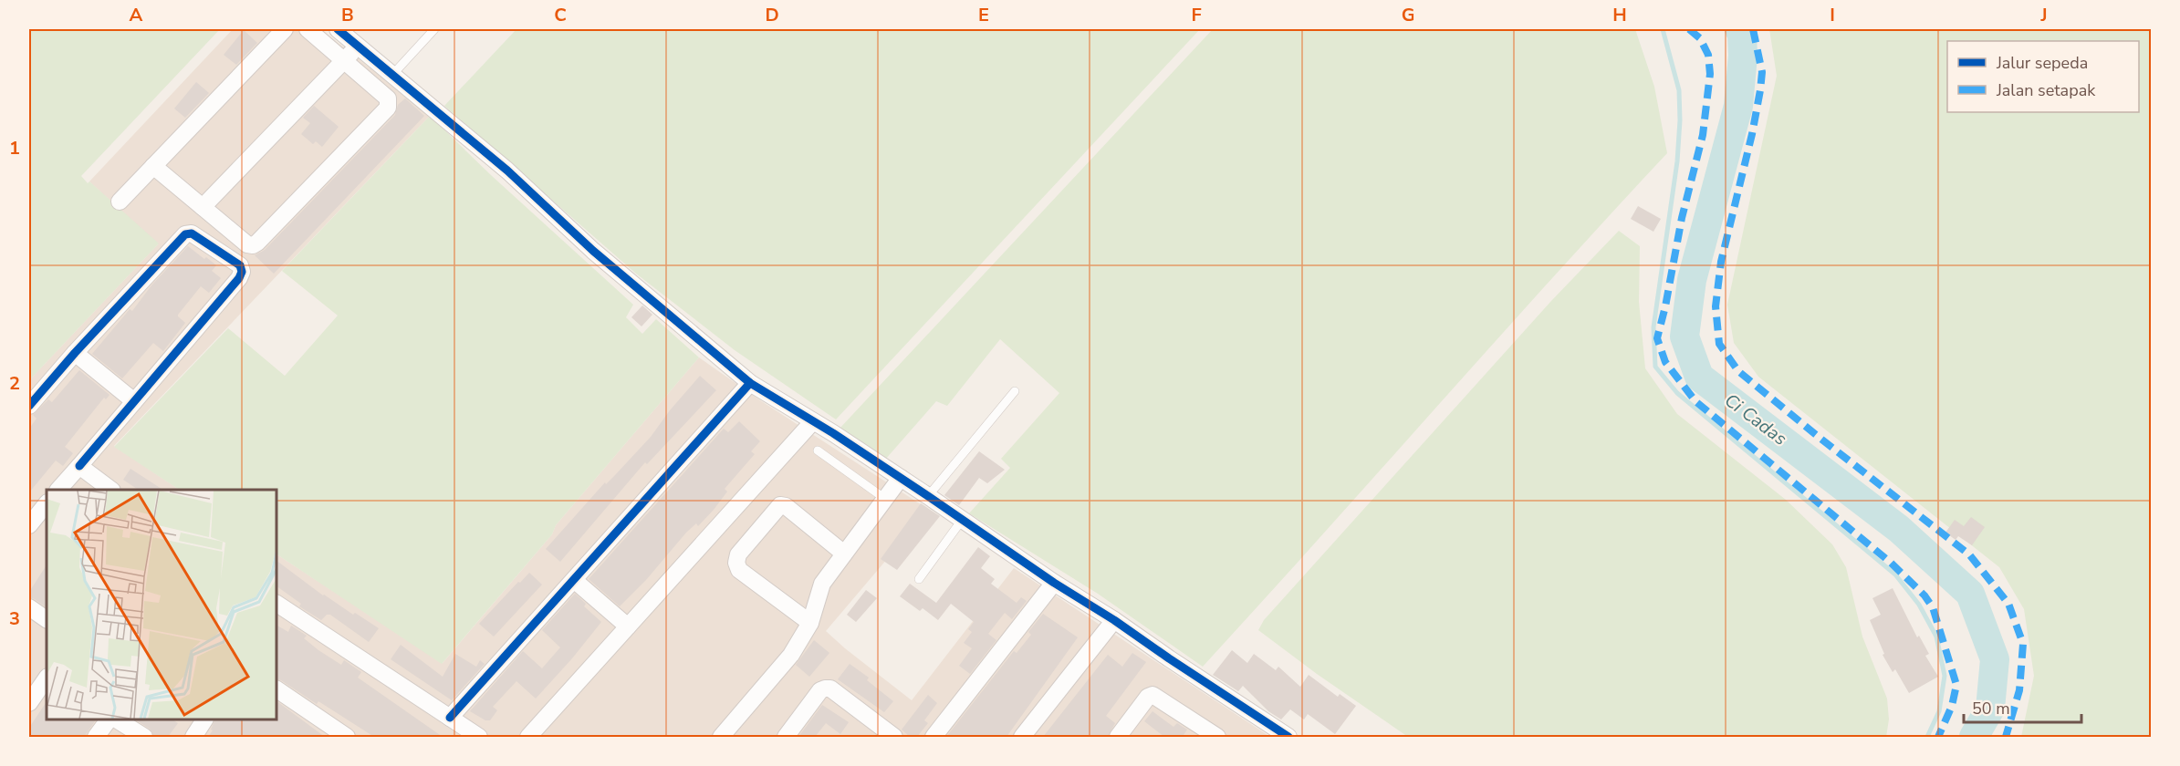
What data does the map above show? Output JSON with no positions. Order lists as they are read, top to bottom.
{
  "water": ["Ci Cadas"],
  "legend": ["Jalur sepeda", "Jalan setapak"],
  "scale_bar": "50 m",
  "grid": {
    "columns": [
      "A",
      "B",
      "C",
      "D",
      "E",
      "F",
      "G",
      "H",
      "I",
      "J"
    ],
    "rows": ["1", "2", "3"]
  }
}
